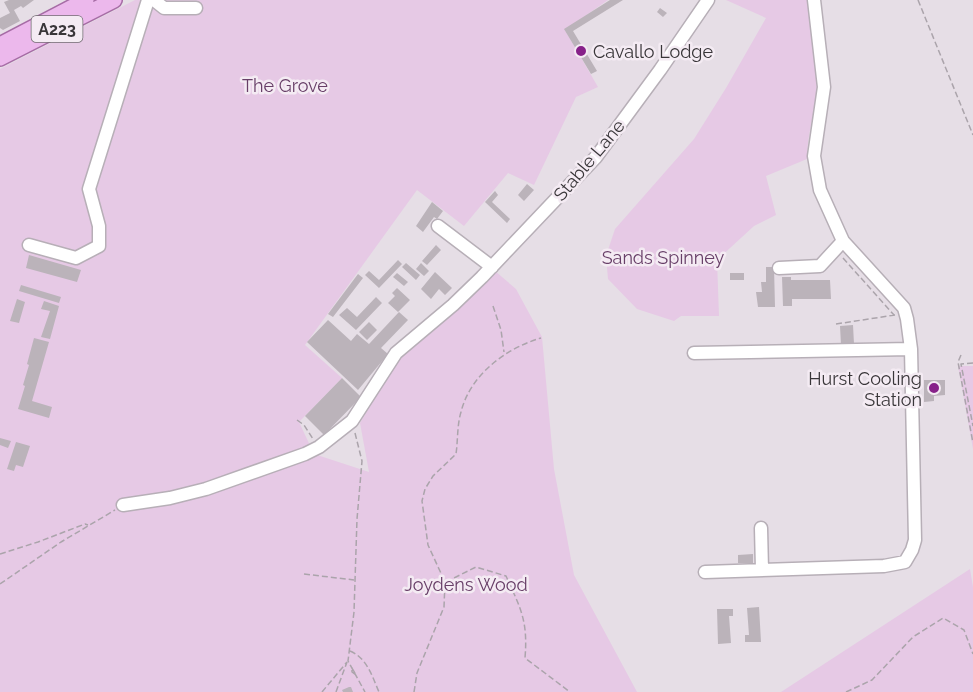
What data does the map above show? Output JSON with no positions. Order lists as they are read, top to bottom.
{
  "streets": {
    "main road": ["A223"],
    "street": ["Stable Lane"]
  },
  "parks": ["The Grove", "Sands Spinney", "Joydens Wood"],
  "places": ["Cavallo Lodge", "Hurst Cooling Station"]
}
